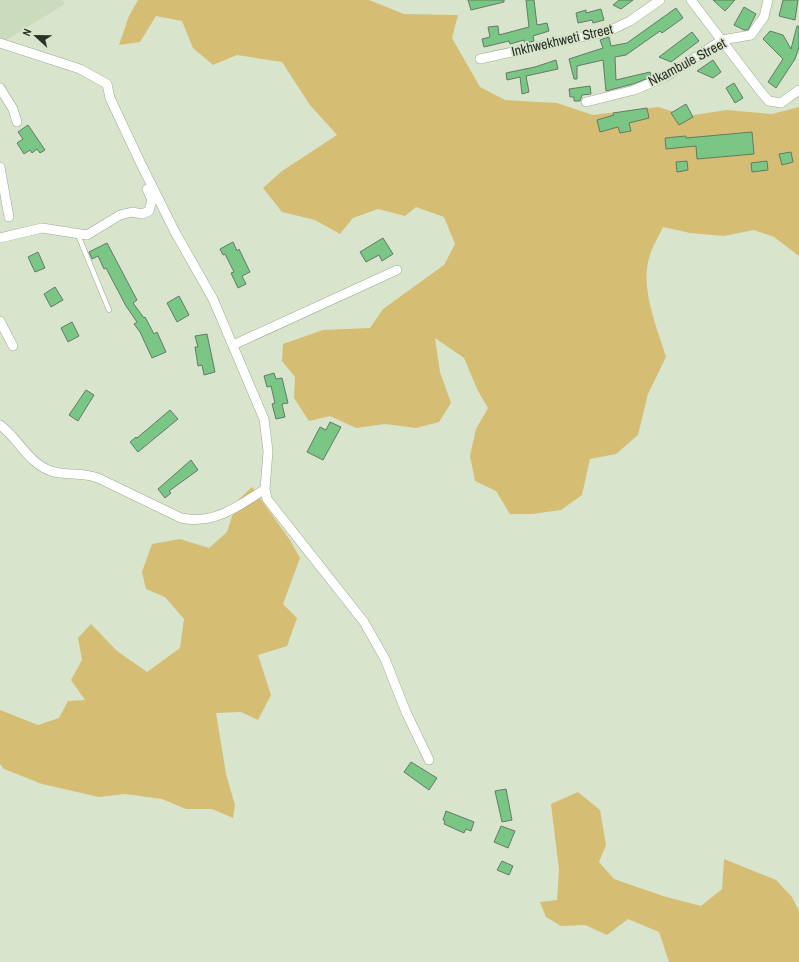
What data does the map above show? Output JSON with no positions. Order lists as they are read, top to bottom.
{
  "streets": {
    "street": ["Inkhwekhweti Street", "Nkambule Street"]
  },
  "north": "left"
}
